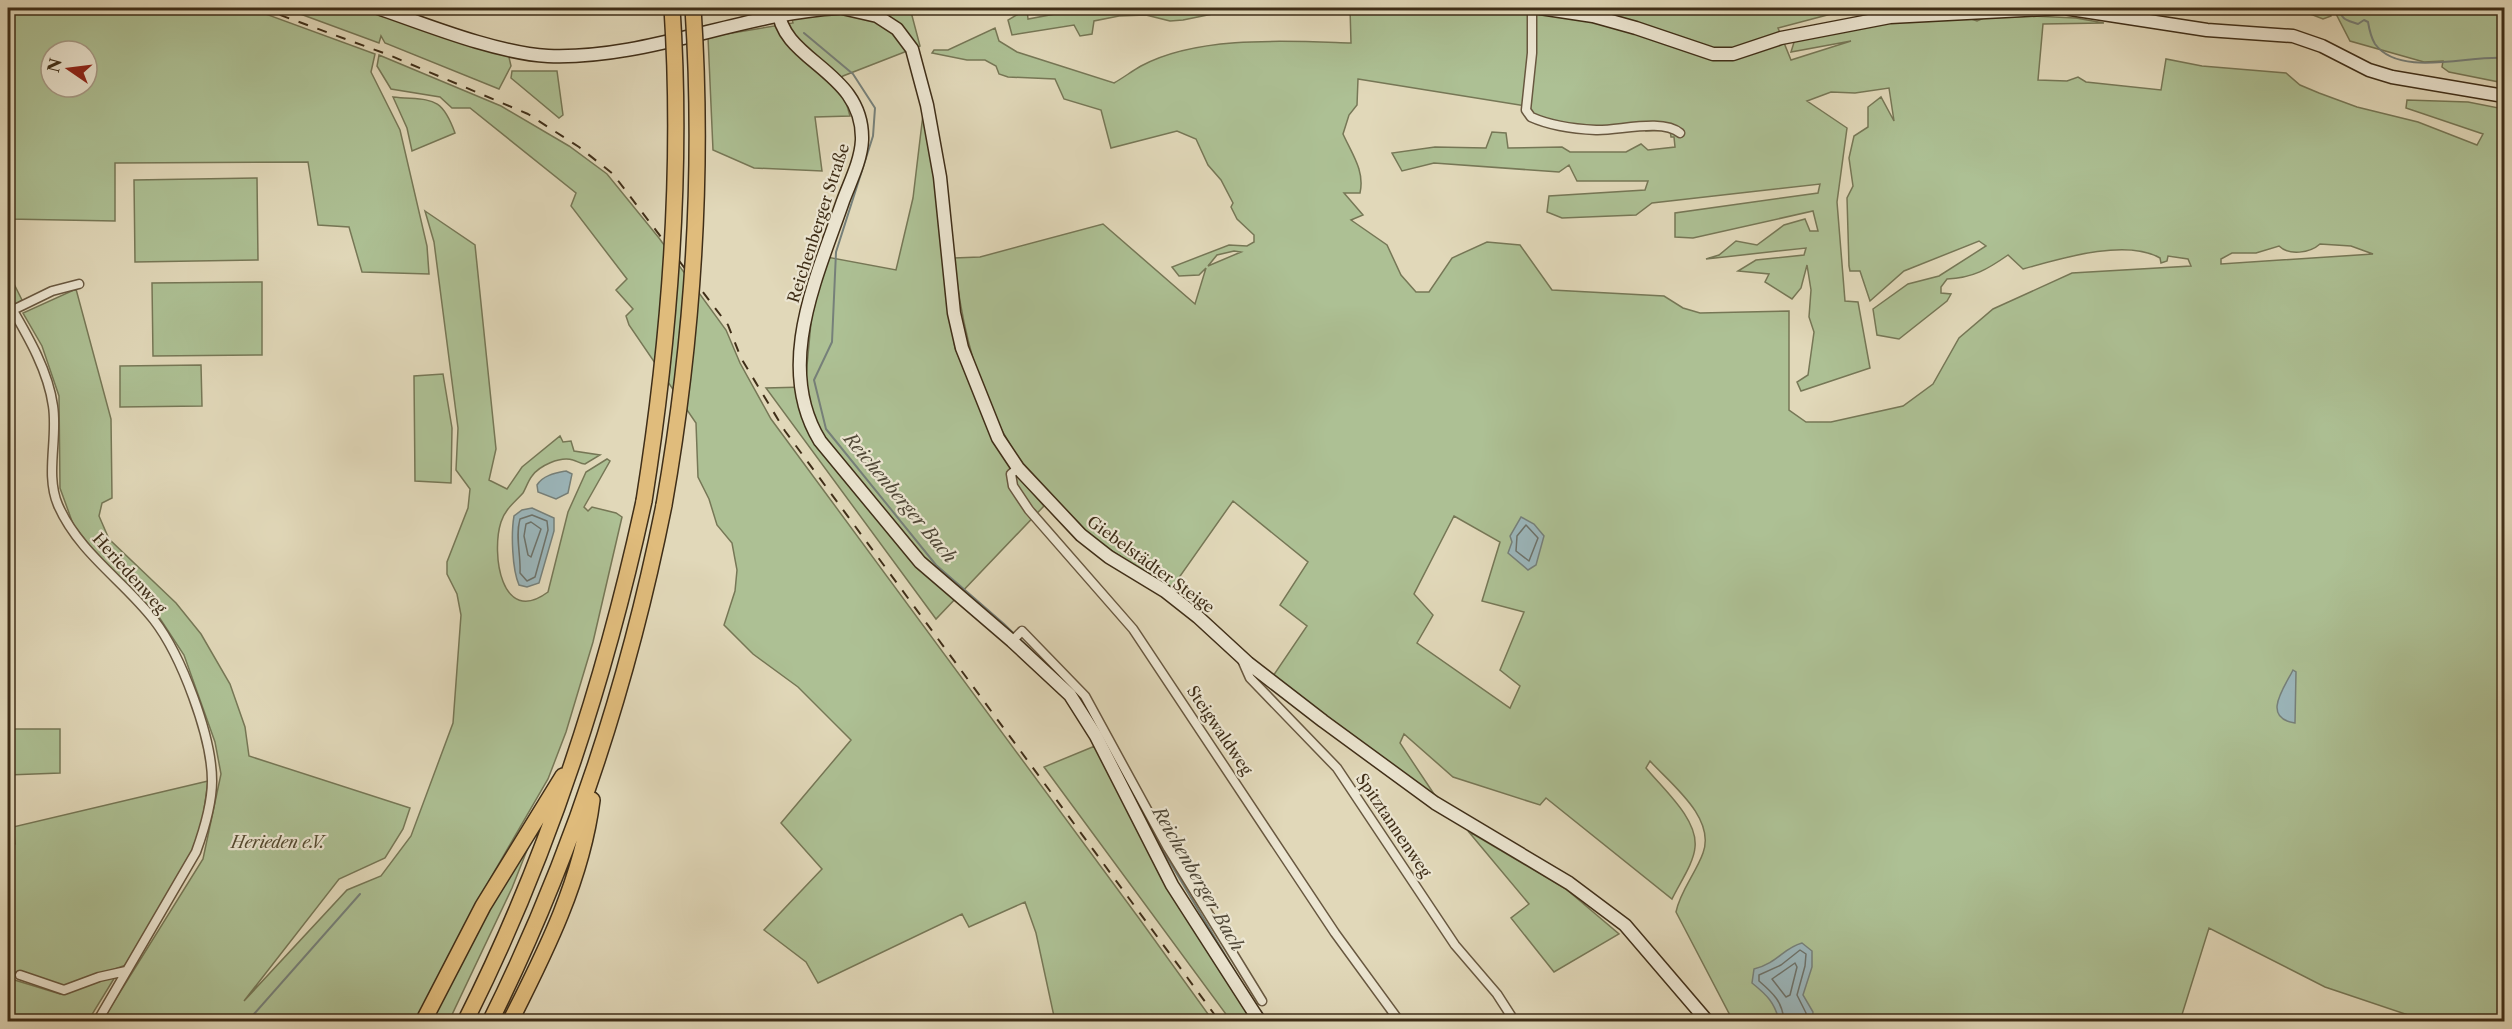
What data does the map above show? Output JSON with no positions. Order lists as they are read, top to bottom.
{
  "streets": {
    "main road": ["Reichenberger Straße", "Giebelstädter Steige"],
    "street": ["Heriedenweg", "Steigwaldweg", "Spitztannenweg"]
  },
  "crossings": [
    ["Giebelstädter Steige", "Steigwaldweg"],
    ["Giebelstädter Steige", "Spitztannenweg"]
  ],
  "water": ["Reichenberger Bach"],
  "parks": ["Herieden e.V."],
  "north": "left"
}
